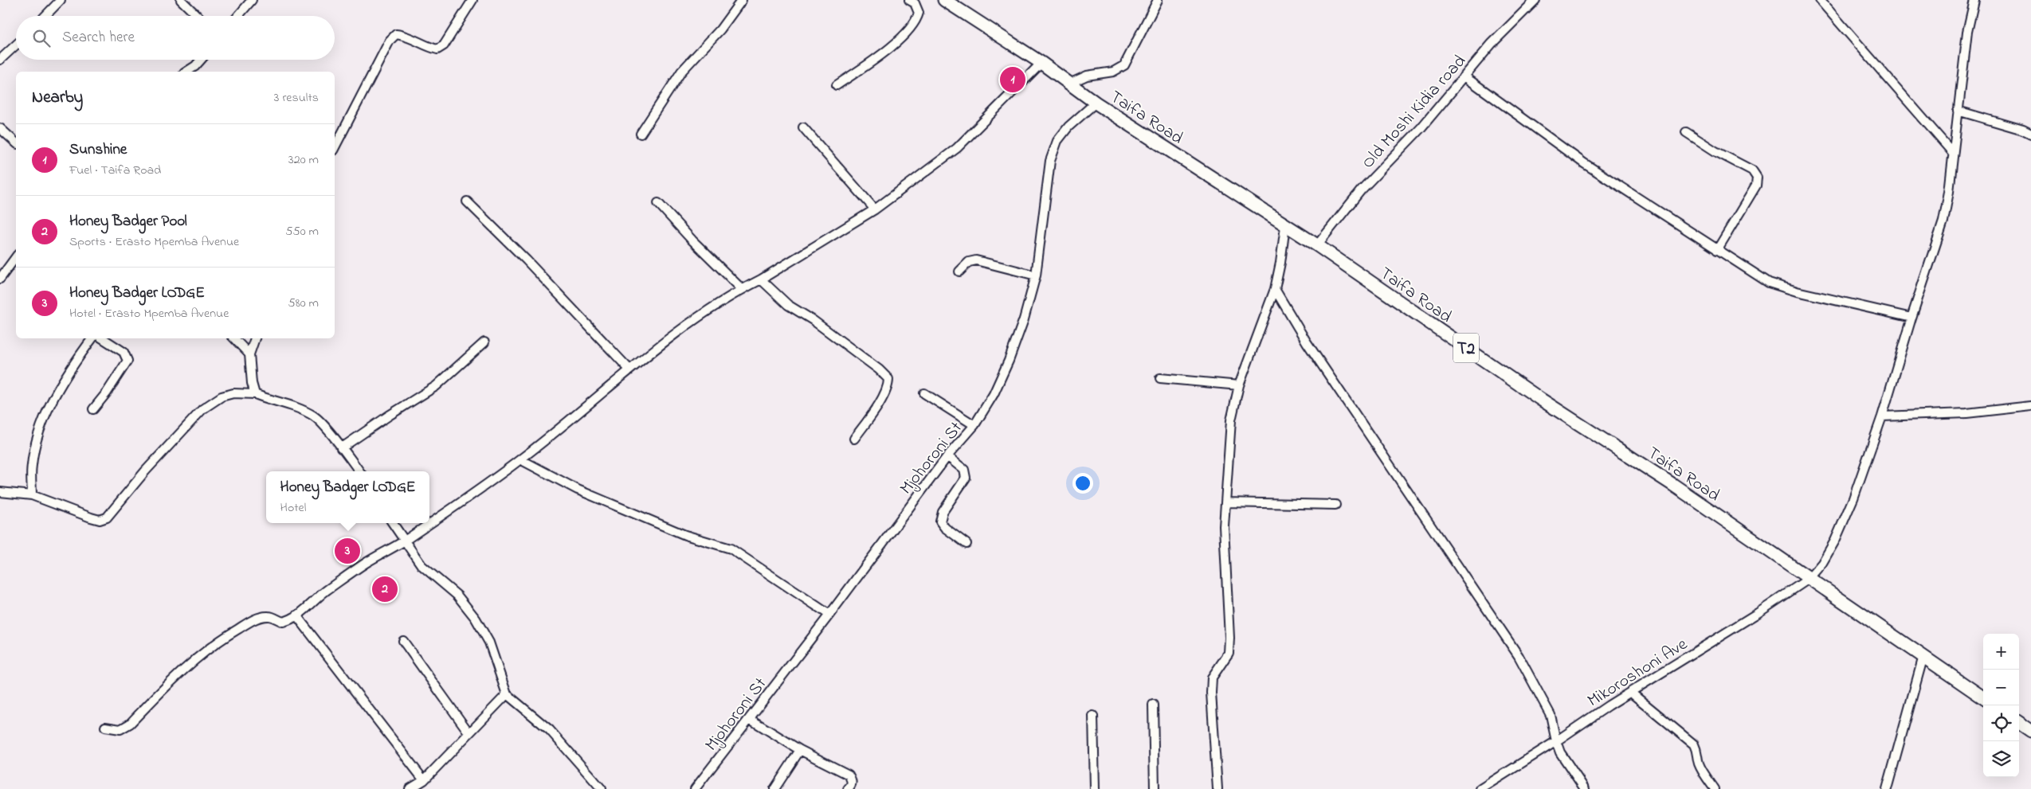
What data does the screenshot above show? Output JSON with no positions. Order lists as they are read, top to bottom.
{
  "streets": {
    "highway": ["Taifa Road", "T2"],
    "street": ["Old Moshi Kidia road", "Mjohoroni St", "Mikoroshoni Ave"]
  },
  "crossings": [
    ["Old Moshi Kidia road", "Taifa Road"],
    ["Taifa Road", "Mjohoroni St"],
    ["Taifa Road", "Mikoroshoni Ave"]
  ],
  "page": {
    "search": "Search here",
    "pins": ["1", "3", "2"],
    "heading": ["Nearby", "3 results"],
    "list": [
      {
        "mark": "1",
        "name": "Sunshine",
        "note": "Fuel · Taifa Road",
        "value": "320 m"
      },
      {
        "mark": "2",
        "name": "Honey Badger Pool",
        "note": "Sports · Erasto Mpemba Avenue",
        "value": "550 m"
      },
      {
        "mark": "3",
        "name": "Honey Badger LODGE",
        "note": "Hotel · Erasto Mpemba Avenue",
        "value": "580 m"
      }
    ],
    "popup": ["Honey Badger LODGE", "Hotel"],
    "map_buttons": ["+", "−"]
  }
}
